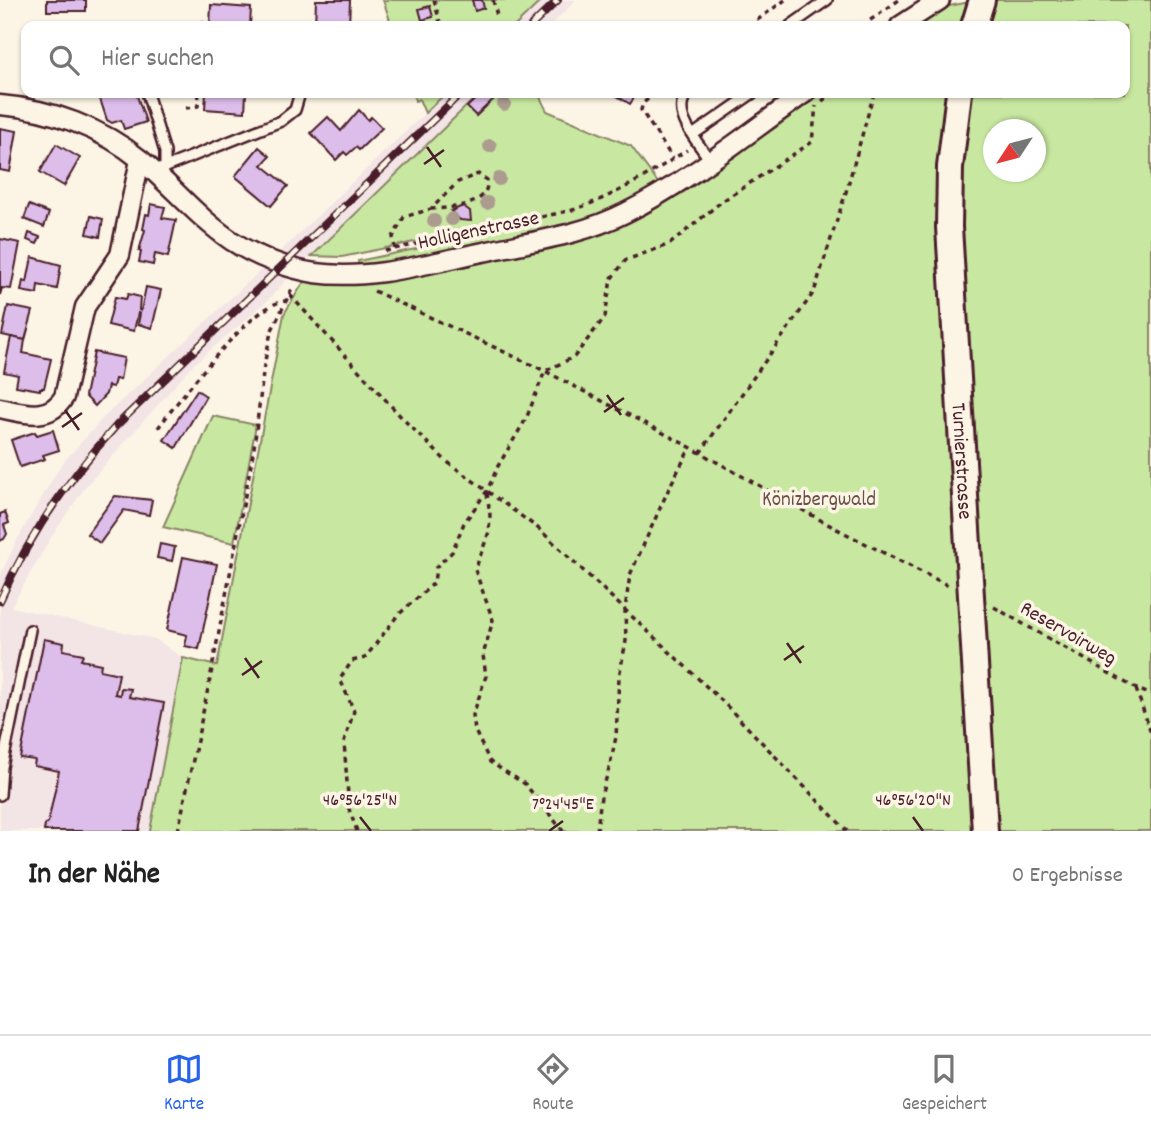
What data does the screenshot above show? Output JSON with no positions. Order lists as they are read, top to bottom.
{
  "streets": {
    "main road": ["Turnierstrasse"],
    "street": ["Holligenstrasse"],
    "path": ["Reservoirweg"]
  },
  "crossings": [
    ["Holligenstrasse", "Reservoirweg"],
    ["Turnierstrasse", "Reservoirweg"]
  ],
  "parks": ["Könizbergwald"],
  "north": "bottom left",
  "page": {
    "search": "Hier suchen",
    "heading": ["In der Nähe", "0 Ergebnisse"],
    "nav": ["Karte", "Route", "Gespeichert"]
  },
  "coordinates": ["46°56'25\"N", "46°56'20\"N", "7°24'45\"E"]
}
